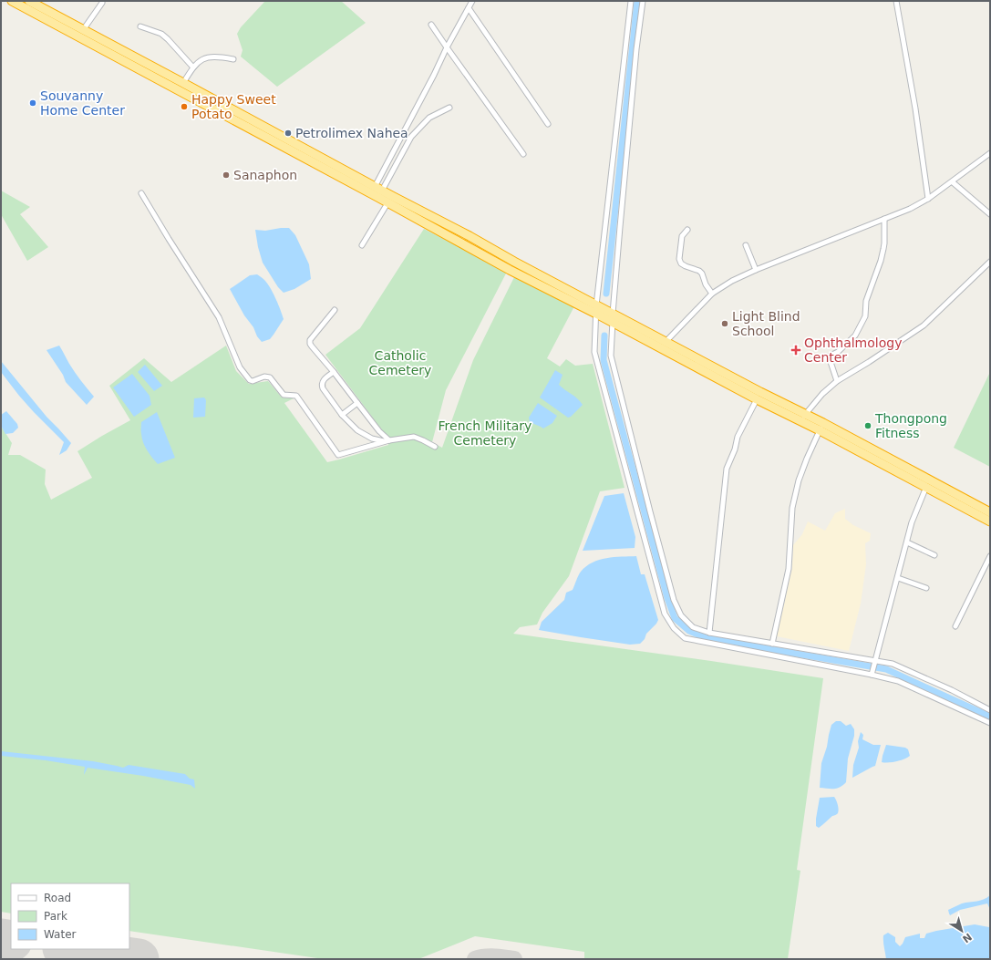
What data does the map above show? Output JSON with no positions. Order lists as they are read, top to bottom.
{
  "parks": ["Catholic Cemetery", "French Military Cemetery"],
  "places": {
    "other": [
      "Souvanny Home Center",
      "Happy Sweet Potato",
      "Petrolimex Nahea",
      "Sanaphon",
      "Light Blind School",
      "Thongpong Fitness"
    ],
    "health": ["Ophthalmology Center"]
  },
  "legend": ["Road", "Park", "Water"],
  "north": "bottom right"
}
